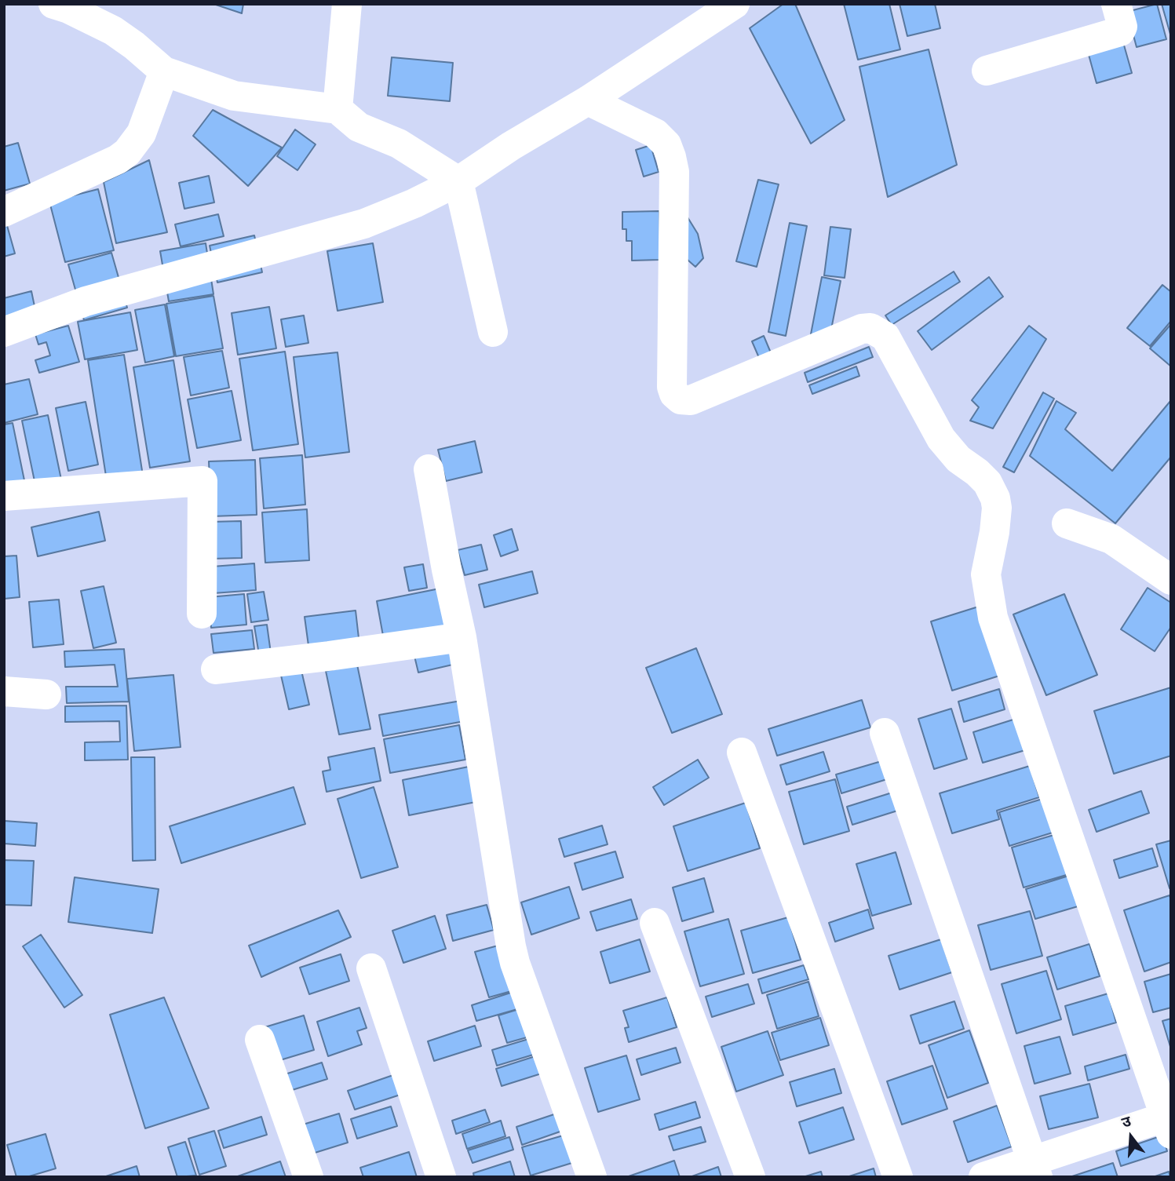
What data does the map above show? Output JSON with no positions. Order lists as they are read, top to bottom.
{
  "north": "top"
}
